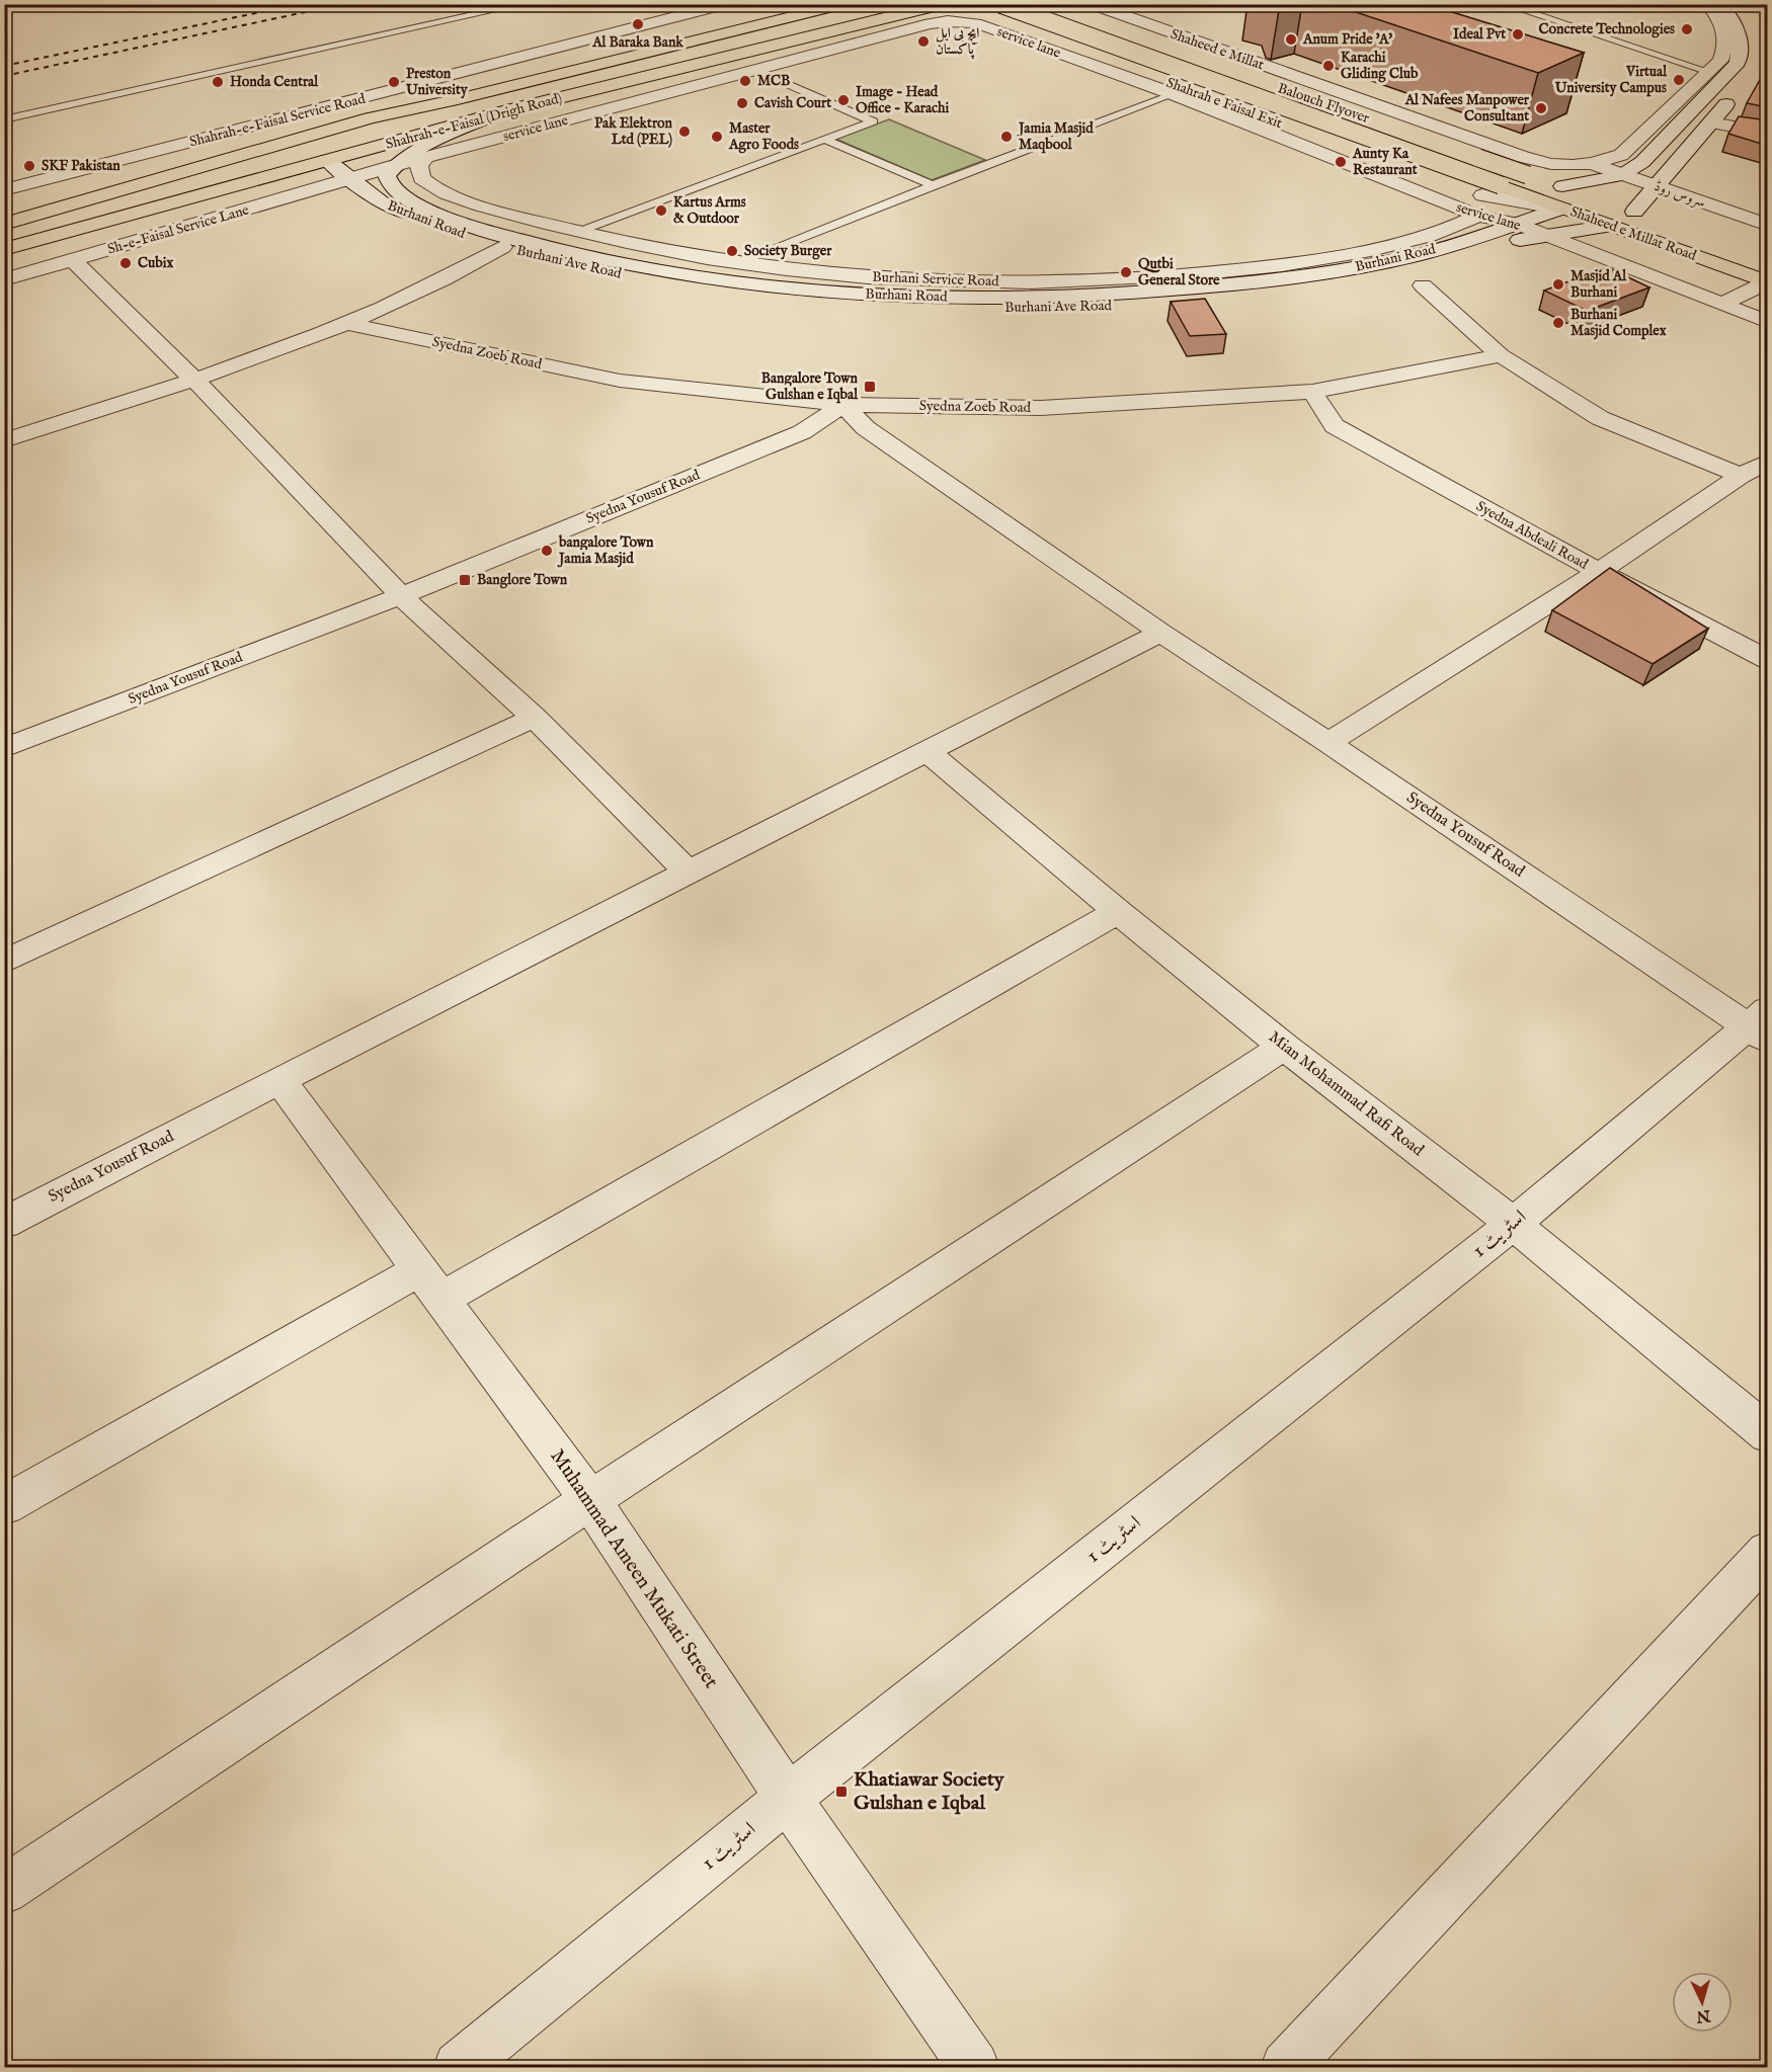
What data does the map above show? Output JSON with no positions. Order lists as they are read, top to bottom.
{
  "streets": {
    "main road": ["Balouch Flyover", "Shahrah-e-Faisal (Drigh Road)", "Shaheed e Millat Road"],
    "street": [
      "service lane",
      "Shaheed e Millat",
      "Shahrah e Faisal Exit",
      "Shahrah-e-Faisal Service Road",
      "سروس روڈ",
      "Burhani Road",
      "Sh-e-Faisal Service Lane",
      "Burhani Ave Road",
      "Burhani Service Road",
      "Syedna Zoeb Road",
      "Syedna Yousuf Road",
      "Syedna Abdeali Road",
      "Mian Mohammad Rafi Road",
      "اسٹریٹ 1",
      "Muhammad Ameen Mukati Street"
    ]
  },
  "crossings": [
    ["service lane", "Burhani Road"],
    ["service lane", "Sh-e-Faisal Service Lane"],
    ["service lane", "Burhani Ave Road"],
    ["service lane", "Burhani Service Road"],
    ["Shaheed e Millat", "سروس روڈ"],
    ["Shahrah e Faisal Exit", "Shahrah-e-Faisal (Drigh Road)"],
    ["Shahrah e Faisal Exit", "Burhani Road"],
    ["Shahrah e Faisal Exit", "Shaheed e Millat Road"],
    ["Balouch Flyover", "Shaheed e Millat Road"],
    ["Shahrah-e-Faisal (Drigh Road)", "Burhani Road"],
    ["Burhani Road", "Sh-e-Faisal Service Lane"],
    ["Burhani Road", "Shaheed e Millat Road"],
    ["Burhani Road", "Burhani Ave Road"],
    ["Shaheed e Millat Road", "Burhani Ave Road"],
    ["Syedna Zoeb Road", "Syedna Yousuf Road"],
    ["Syedna Zoeb Road", "Syedna Abdeali Road"],
    ["Syedna Yousuf Road", "Mian Mohammad Rafi Road"],
    ["Syedna Yousuf Road", "اسٹریٹ 1"],
    ["Syedna Yousuf Road", "Muhammad Ameen Mukati Street"],
    ["Mian Mohammad Rafi Road", "اسٹریٹ 1"],
    ["اسٹریٹ 1", "Muhammad Ameen Mukati Street"]
  ],
  "places": {
    "other": [
      "Al Baraka Bank",
      "Concrete Technologies",
      "Ideal Pvt",
      "Anum Pride 'A'",
      "ایچ بی ایل پاکستان",
      "Karachi Gliding Club",
      "Virtual University Campus",
      "MCB",
      "Honda Central",
      "Preston University",
      "Image - Head Office - Karachi",
      "Cavish Court",
      "Al Nafees Manpower Consultant",
      "Pak Elektron Ltd (PEL)",
      "Master Agro Foods",
      "Jamia Masjid Maqbool",
      "Aunty Ka Restaurant",
      "SKF Pakistan",
      "Kartus Arms & Outdoor",
      "Society Burger",
      "Cubix",
      "Qutbi General Store",
      "Masjid Al Burhani",
      "Burhani Masjid Complex",
      "bangalore Town Jamia Masjid"
    ],
    "transit": ["Bangalore Town Gulshan e Iqbal", "Banglore Town", "Khatiawar Society Gulshan e Iqbal"]
  },
  "north": "bottom"
}
